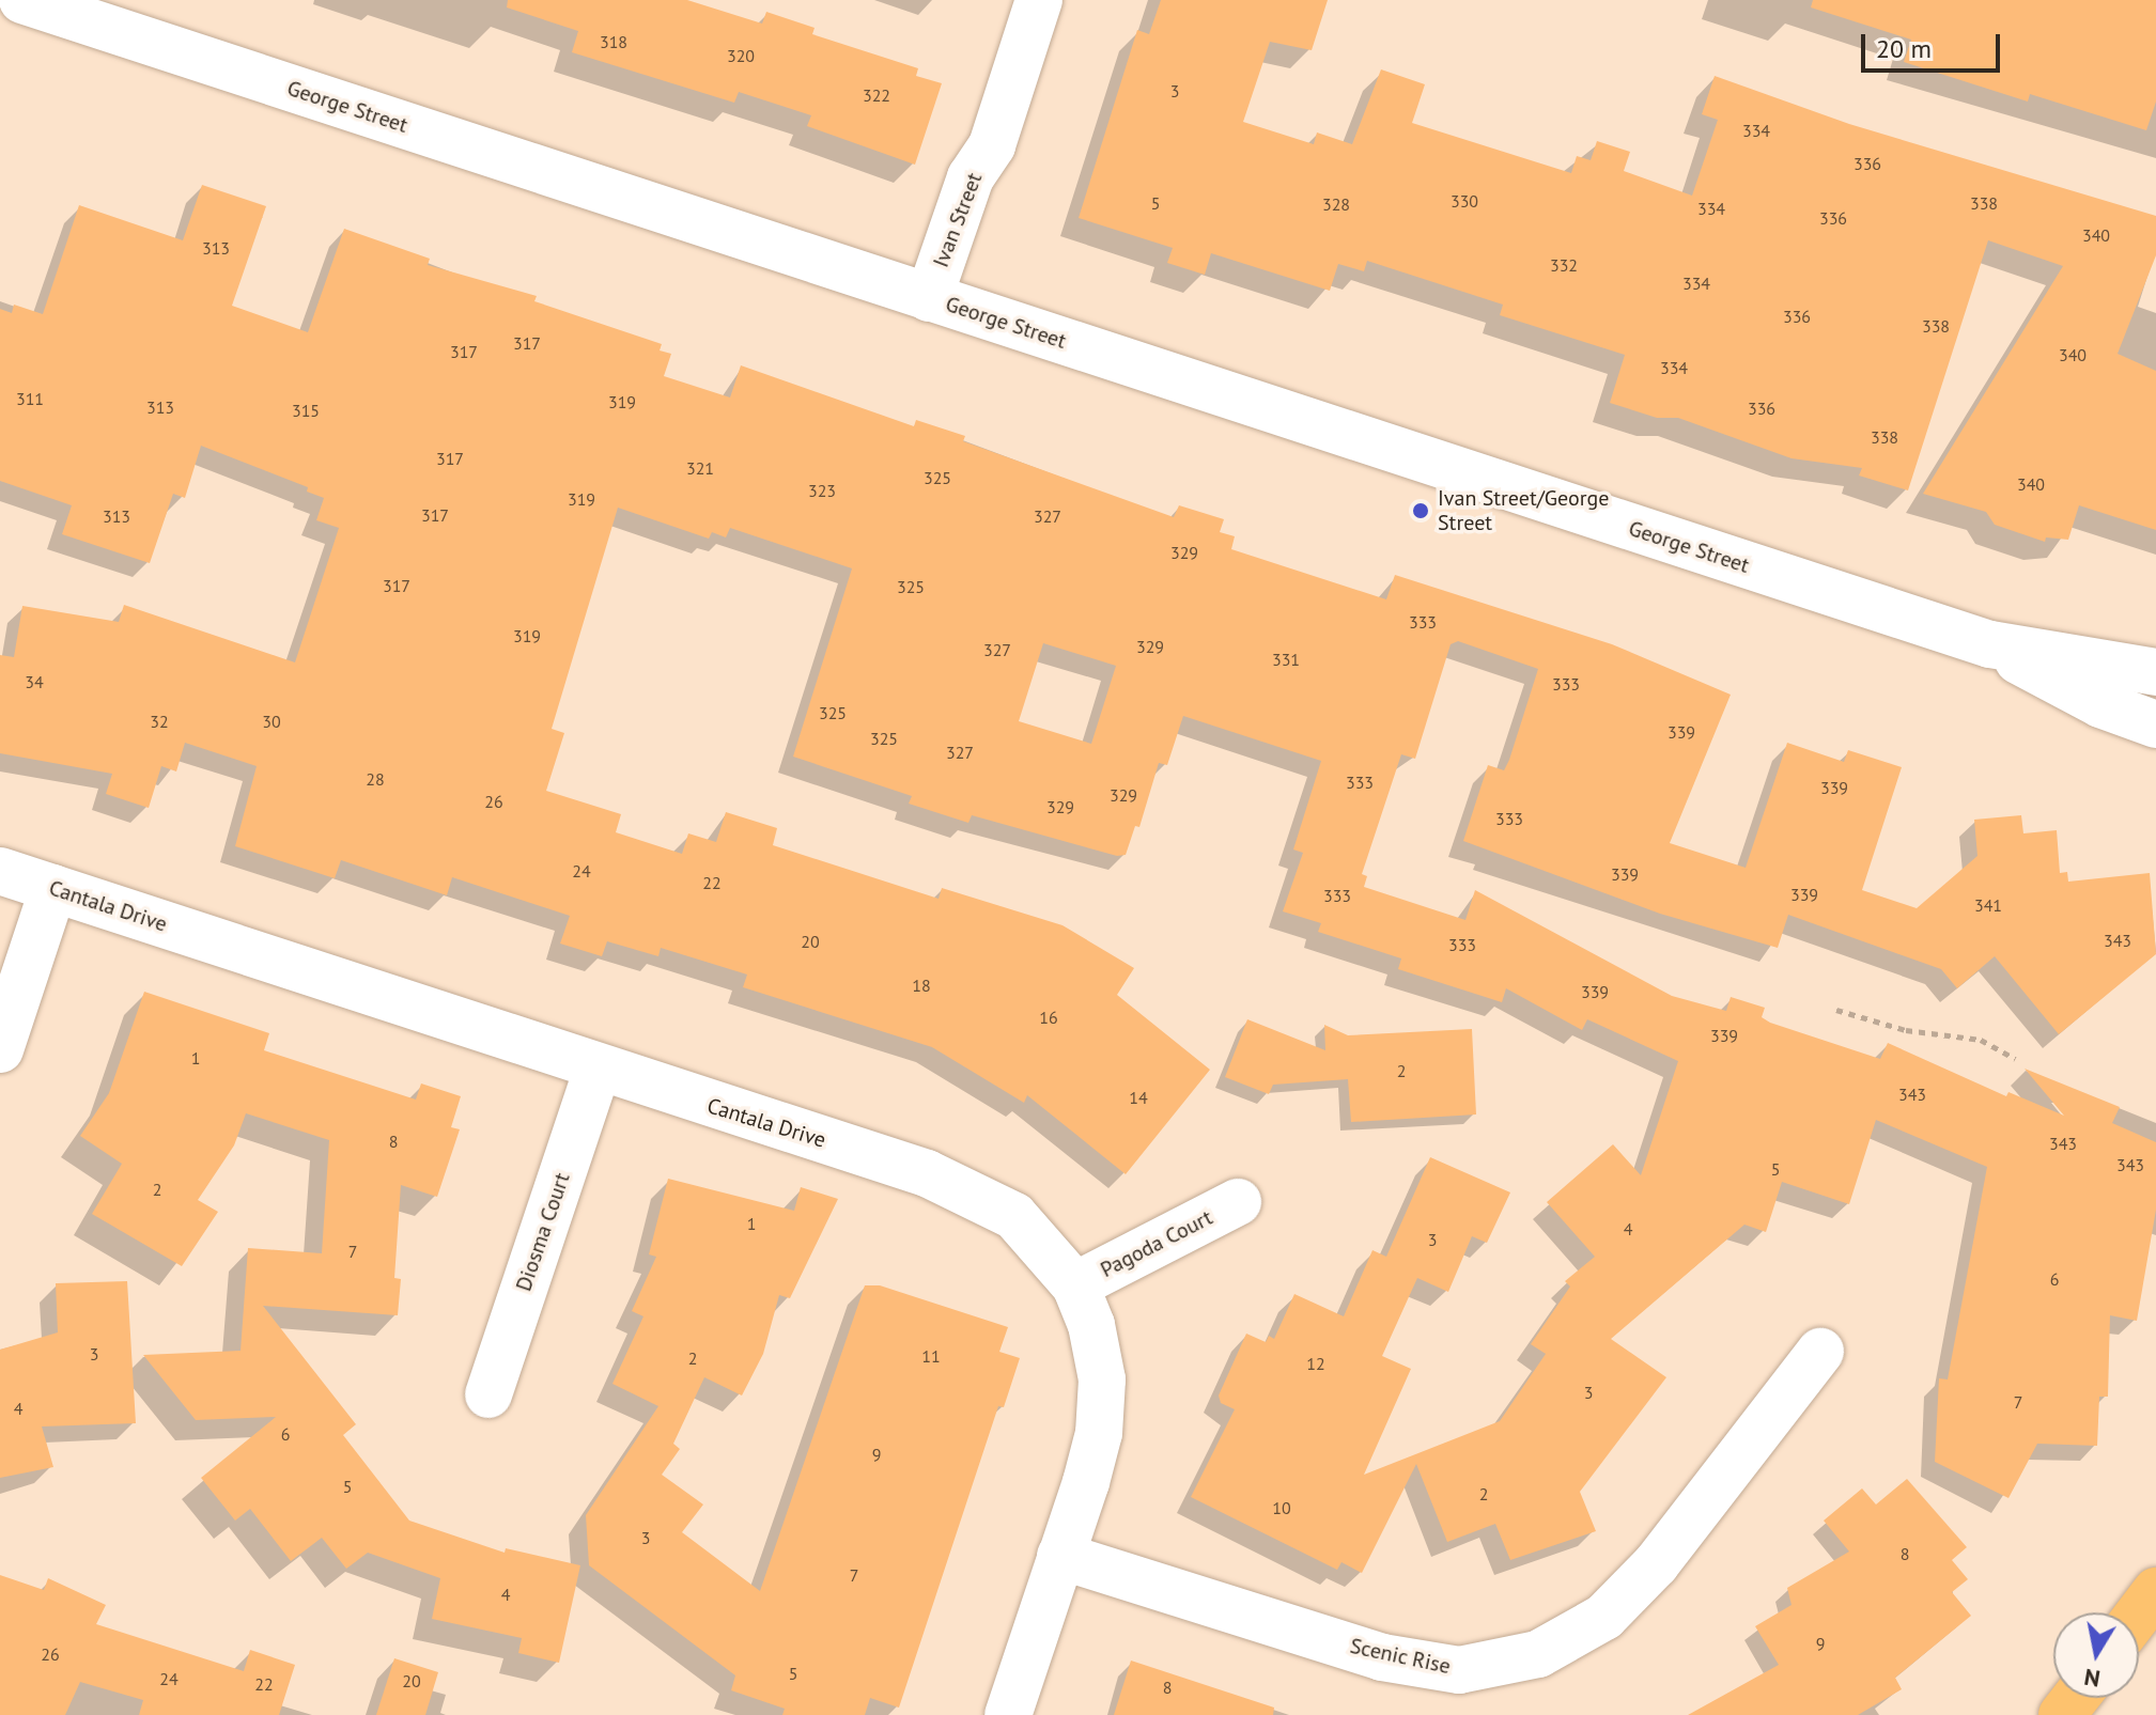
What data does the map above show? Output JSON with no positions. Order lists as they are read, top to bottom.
{
  "streets": {
    "street": [
      "George Street",
      "Ivan Street",
      "Cantala Drive",
      "Diosma Court",
      "Pagoda Court",
      "Scenic Rise"
    ]
  },
  "crossings": [
    ["George Street", "Ivan Street"],
    ["Cantala Drive", "Diosma Court"],
    ["Cantala Drive", "Pagoda Court"],
    ["Cantala Drive", "Scenic Rise"]
  ],
  "places": ["Ivan Street/George Street"],
  "house_numbers": [
    "318",
    "320",
    "3",
    "322",
    "334",
    "336",
    "330",
    "5",
    "338",
    "328",
    "334",
    "336",
    "340",
    "313",
    "332",
    "334",
    "336",
    "338",
    "317",
    "317",
    "340",
    "334",
    "311",
    "319",
    "313",
    "336",
    "315",
    "338",
    "317",
    "321",
    "325",
    "340",
    "323",
    "319",
    "317",
    "313",
    "327",
    "329",
    "317",
    "325",
    "333",
    "319",
    "329",
    "327",
    "331",
    "34",
    "333",
    "325",
    "32",
    "30",
    "339",
    "325",
    "327",
    "28",
    "333",
    "339",
    "329",
    "26",
    "329",
    "333",
    "24",
    "339",
    "22",
    "339",
    "333",
    "341",
    "343",
    "20",
    "333",
    "18",
    "339",
    "16",
    "339",
    "1",
    "2",
    "343",
    "14",
    "8",
    "343",
    "343",
    "5",
    "2",
    "1",
    "4",
    "3",
    "7",
    "6",
    "3",
    "11",
    "2",
    "12",
    "3",
    "7",
    "4",
    "6",
    "9",
    "5",
    "2",
    "10",
    "3",
    "8",
    "7",
    "4",
    "9",
    "26",
    "5",
    "24",
    "20",
    "22",
    "8"
  ],
  "scale_bar": "20 m",
  "north": "bottom"
}
